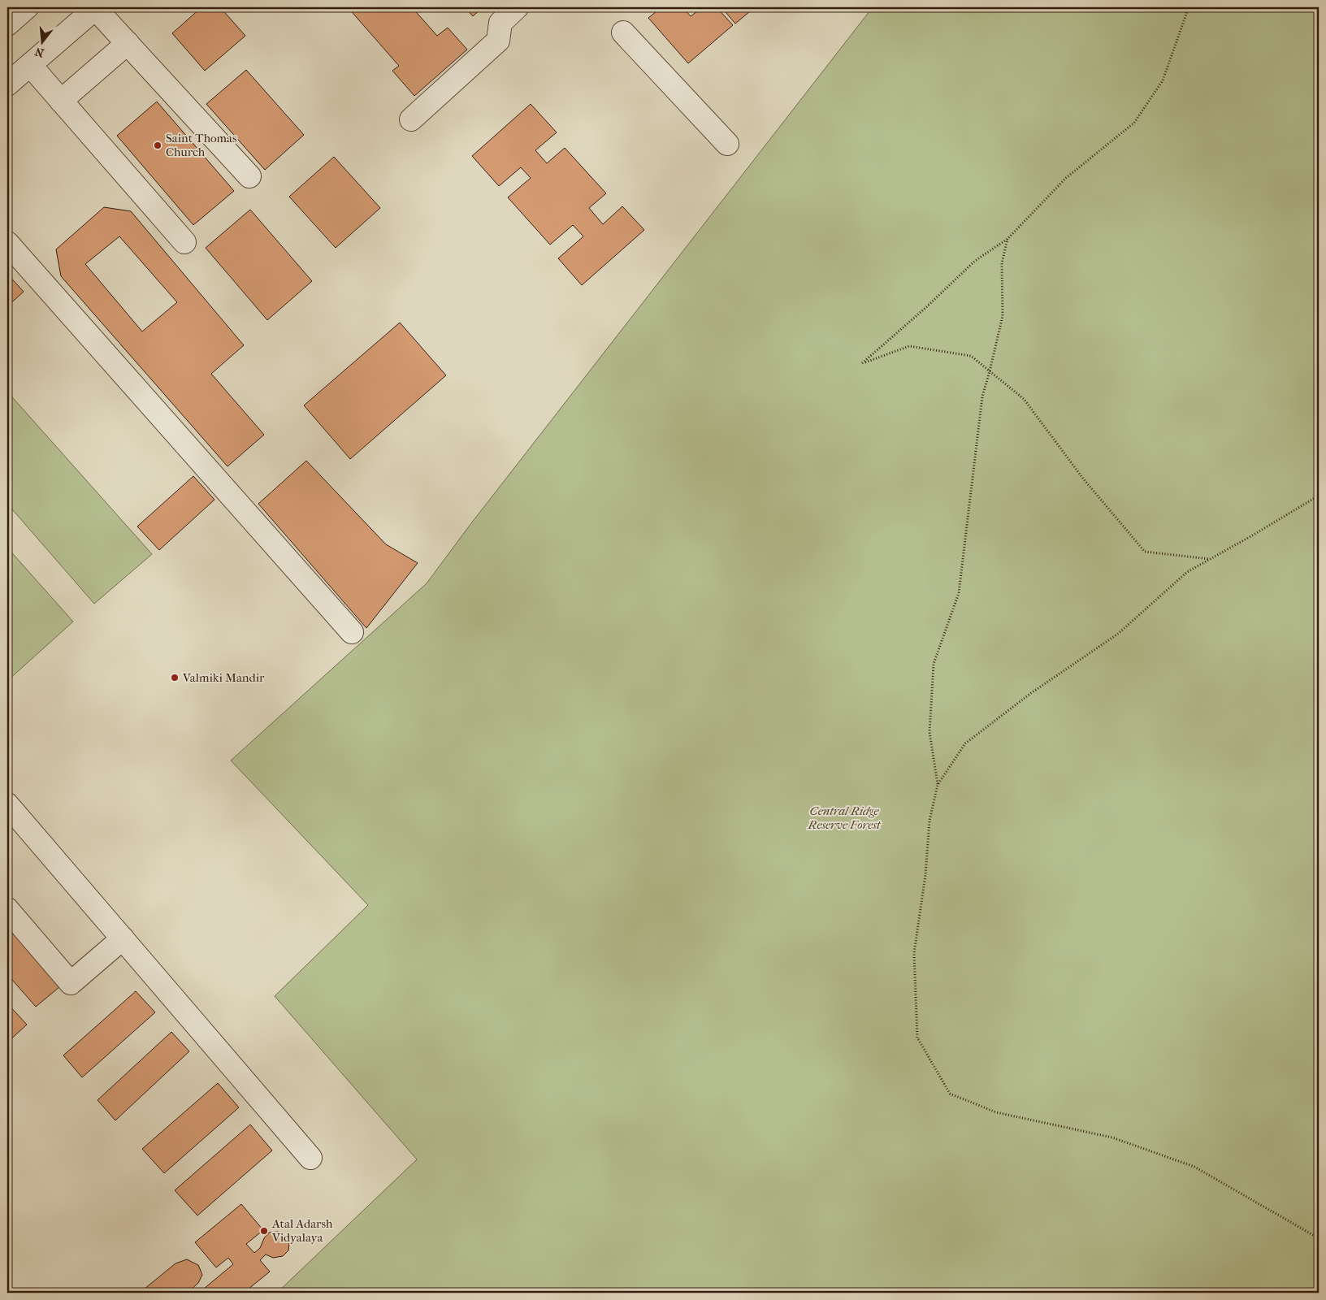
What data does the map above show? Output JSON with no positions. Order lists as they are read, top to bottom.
{
  "parks": ["Central Ridge Reserve Forest"],
  "places": ["Saint Thomas Church", "Valmiki Mandir", "Atal Adarsh Vidyalaya"],
  "north": "bottom"
}
